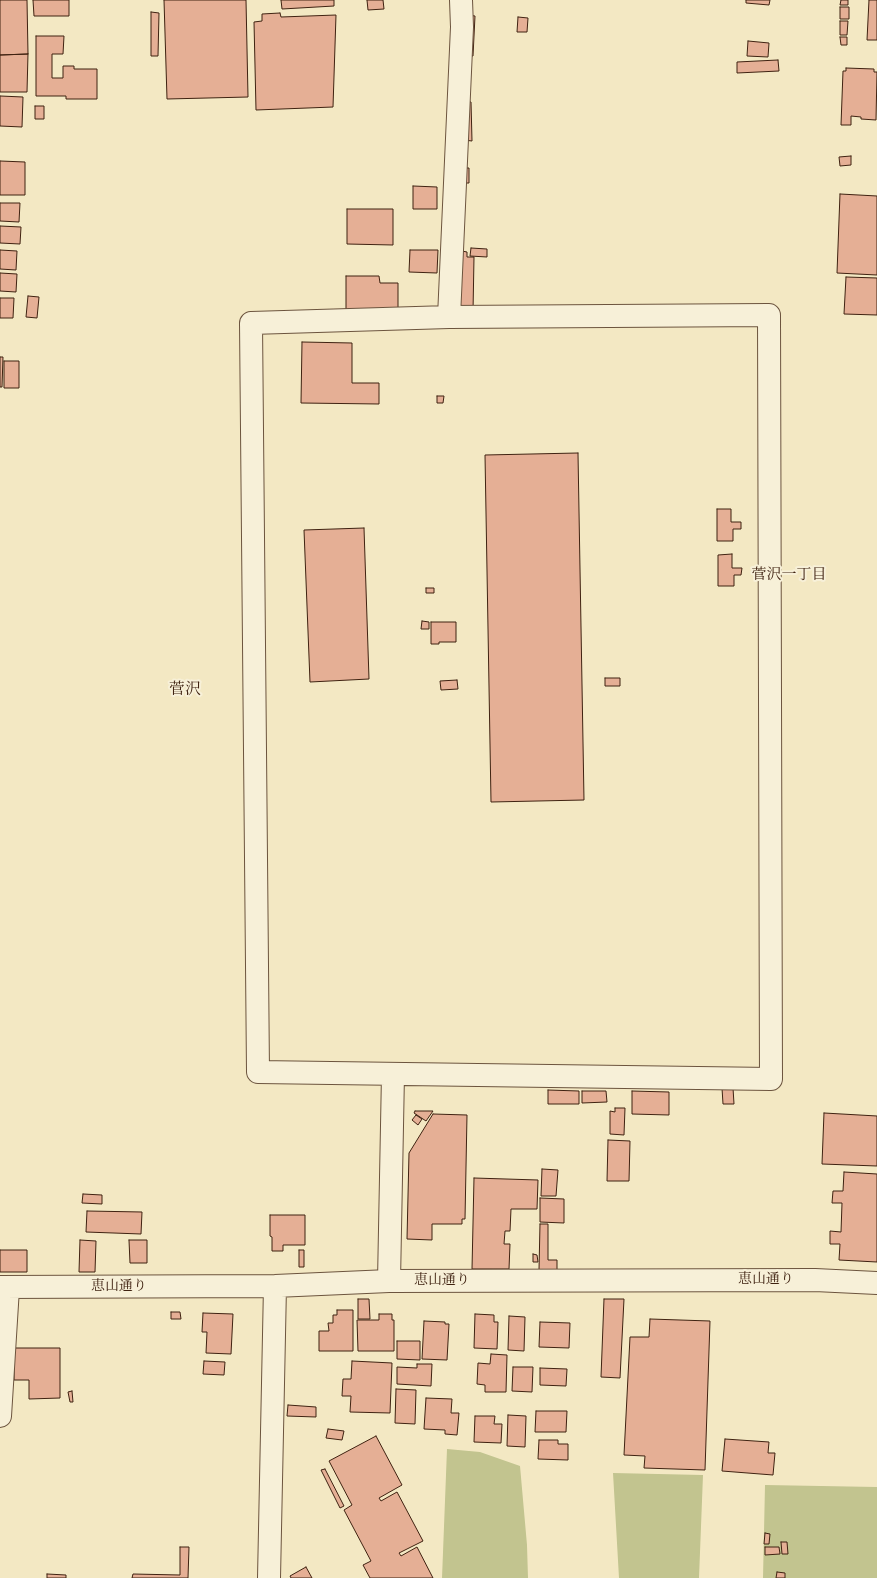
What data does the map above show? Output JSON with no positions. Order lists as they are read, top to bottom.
{
  "streets": {
    "street": ["恵山通り"]
  },
  "districts": ["菅沢一丁目", "菅沢"]
}
